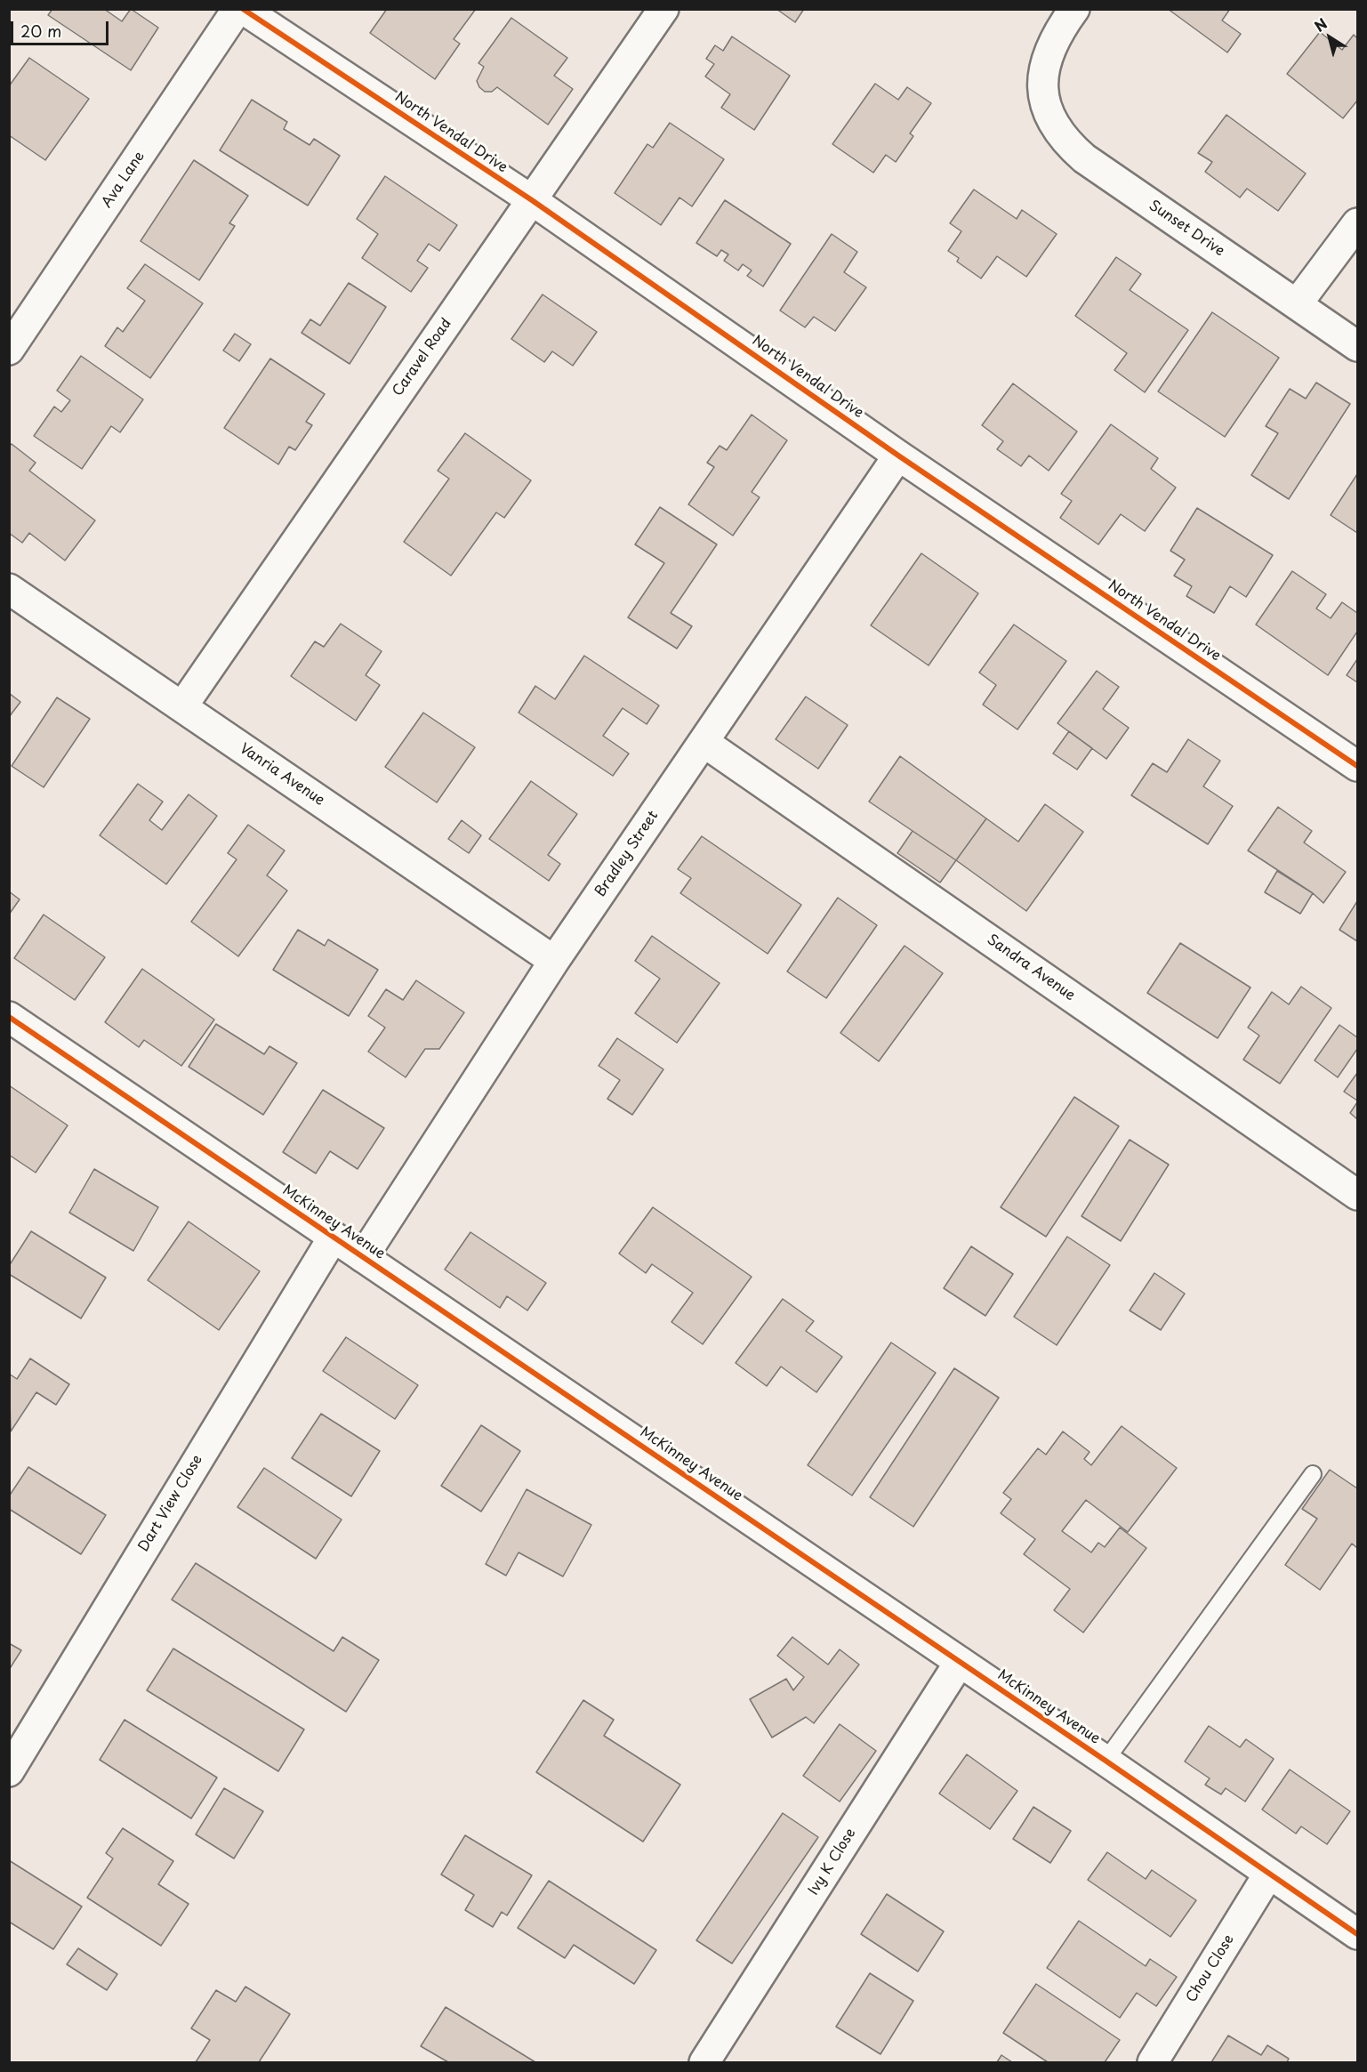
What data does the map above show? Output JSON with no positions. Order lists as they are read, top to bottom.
{
  "streets": {
    "street": [
      "North Vendal Drive",
      "Ava Lane",
      "Sunset Drive",
      "Caravel Road",
      "Vanria Avenue",
      "Bradley Street",
      "Sandra Avenue",
      "McKinney Avenue",
      "Dart View Close",
      "Ivy K Close",
      "Chou Close"
    ]
  },
  "crossings": [
    ["North Vendal Drive", "Caravel Road"],
    ["North Vendal Drive", "Bradley Street"],
    ["Caravel Road", "Vanria Avenue"],
    ["Vanria Avenue", "Bradley Street"],
    ["Bradley Street", "Sandra Avenue"],
    ["Bradley Street", "McKinney Avenue"],
    ["McKinney Avenue", "Dart View Close"],
    ["McKinney Avenue", "Ivy K Close"],
    ["McKinney Avenue", "Chou Close"]
  ],
  "scale_bar": "20 m",
  "north": "top left"
}
